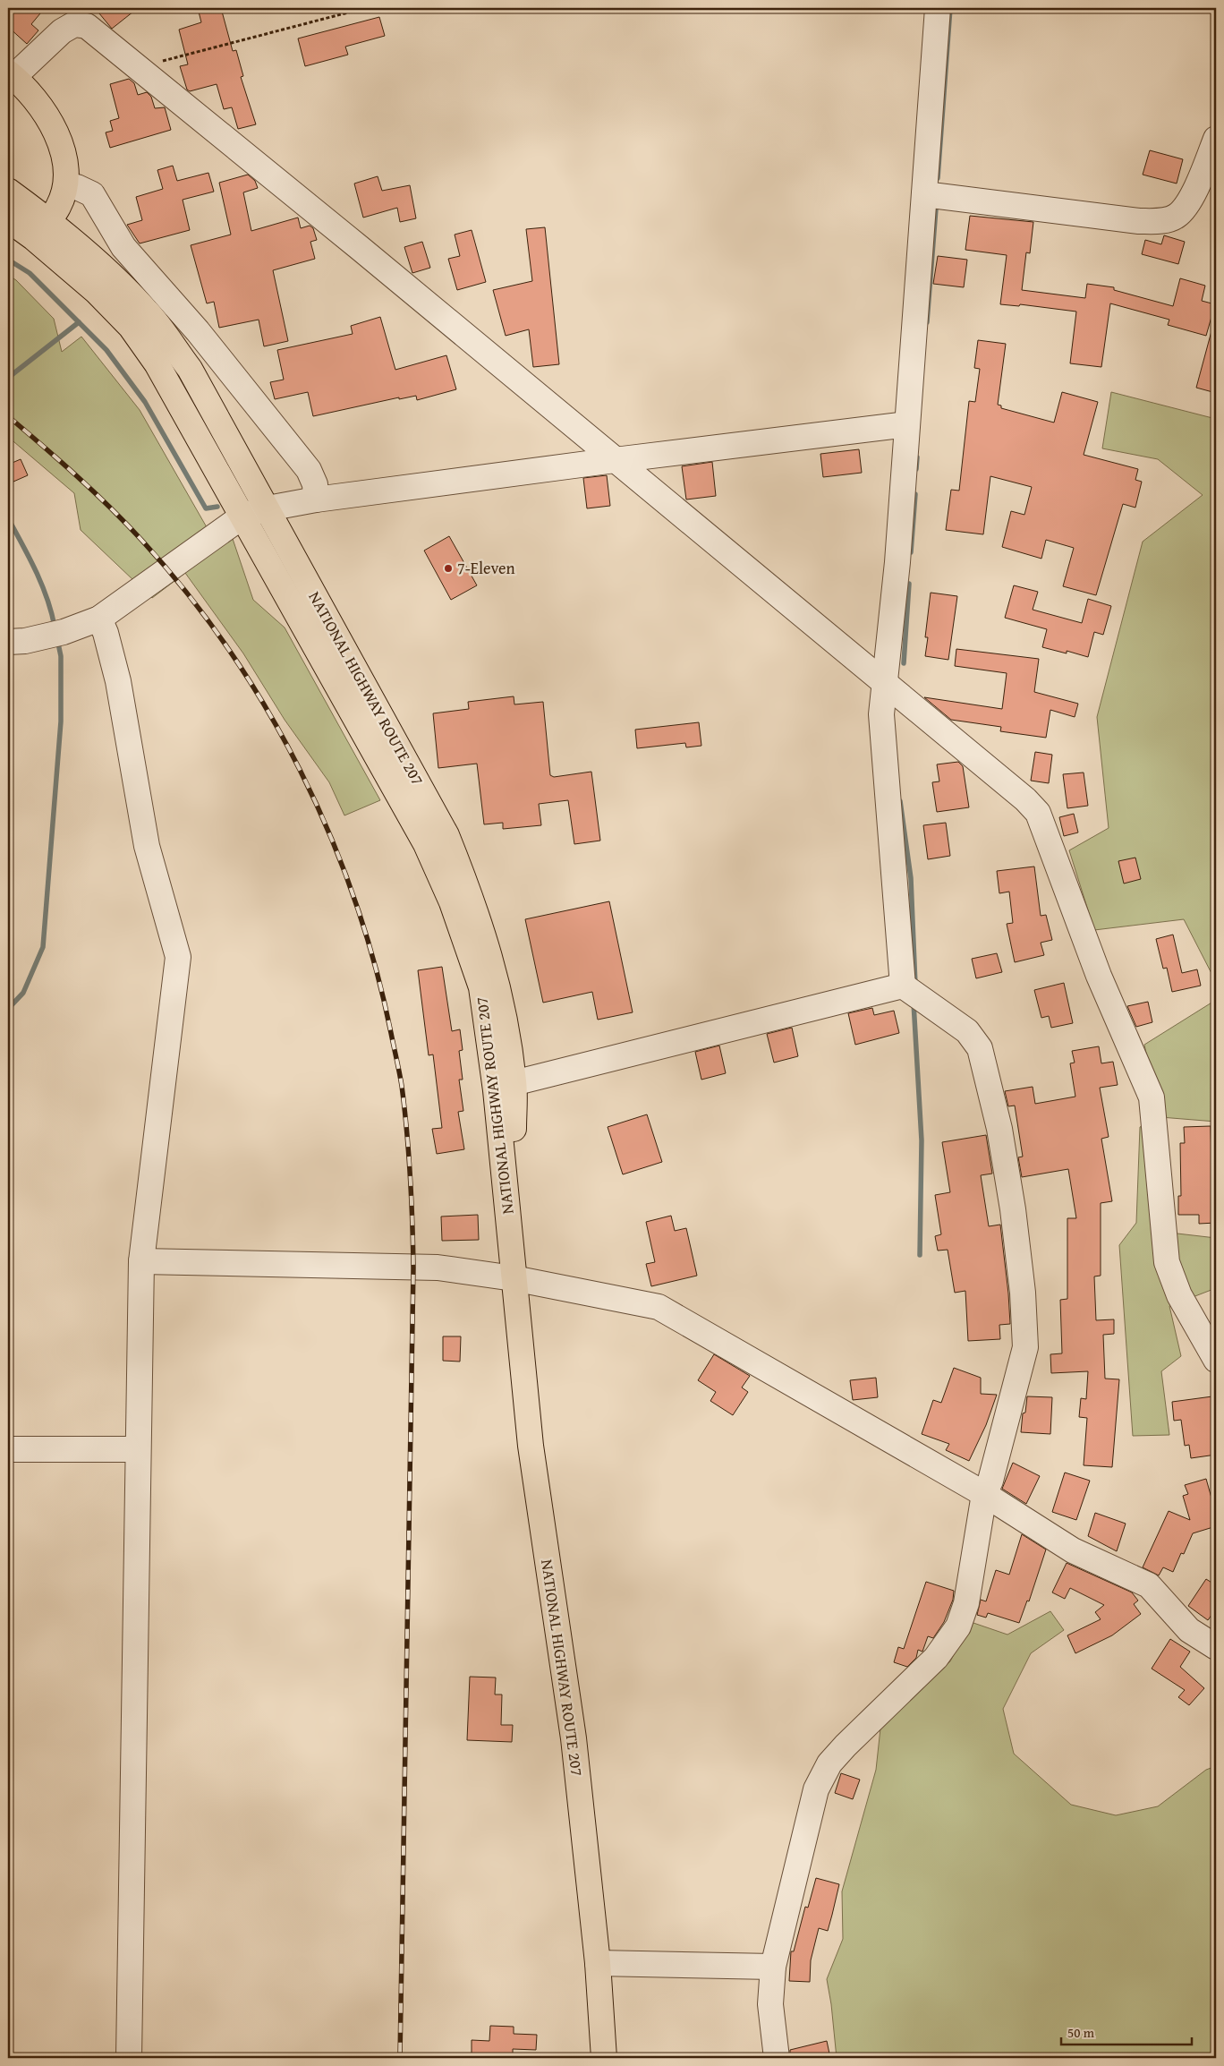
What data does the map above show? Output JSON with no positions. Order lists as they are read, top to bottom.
{
  "streets": {
    "main road": ["NATIONAL HIGHWAY ROUTE 207"]
  },
  "places": ["7-Eleven"],
  "scale_bar": "50 m"
}
